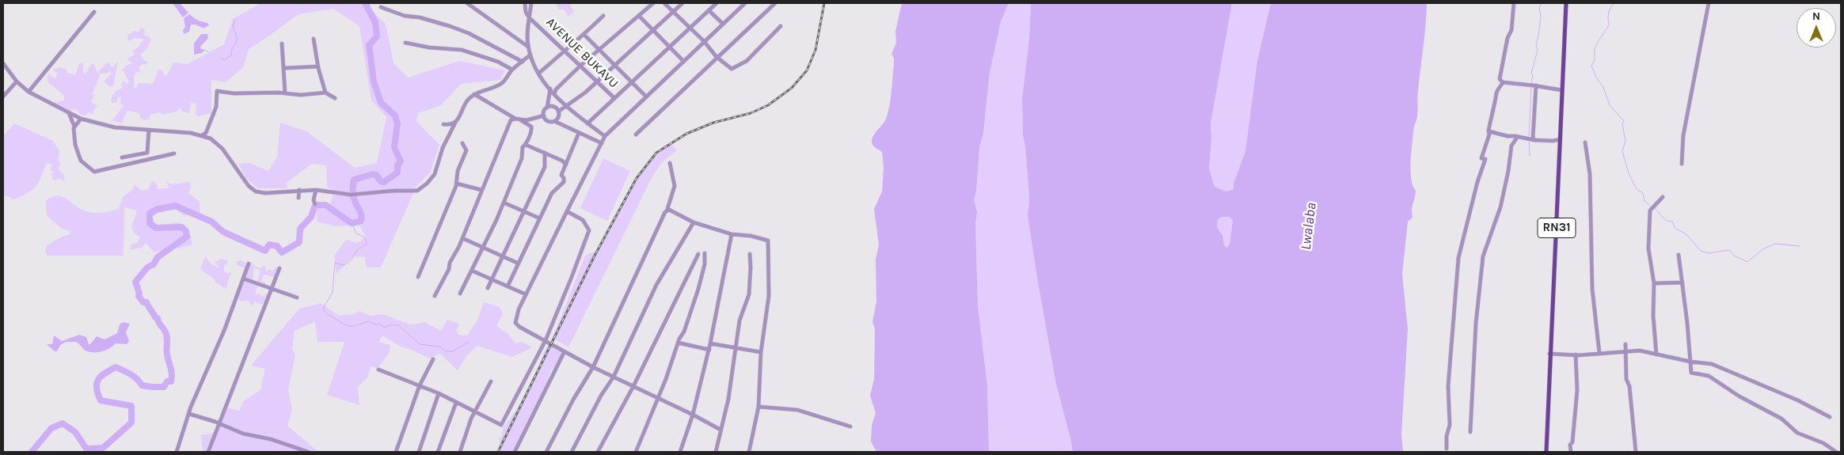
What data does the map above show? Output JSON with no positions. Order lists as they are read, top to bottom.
{
  "streets": {
    "main road": ["RN31"],
    "street": ["AVENUE BUKAVU"]
  },
  "water": ["Lwalaba"],
  "north": "top"
}
